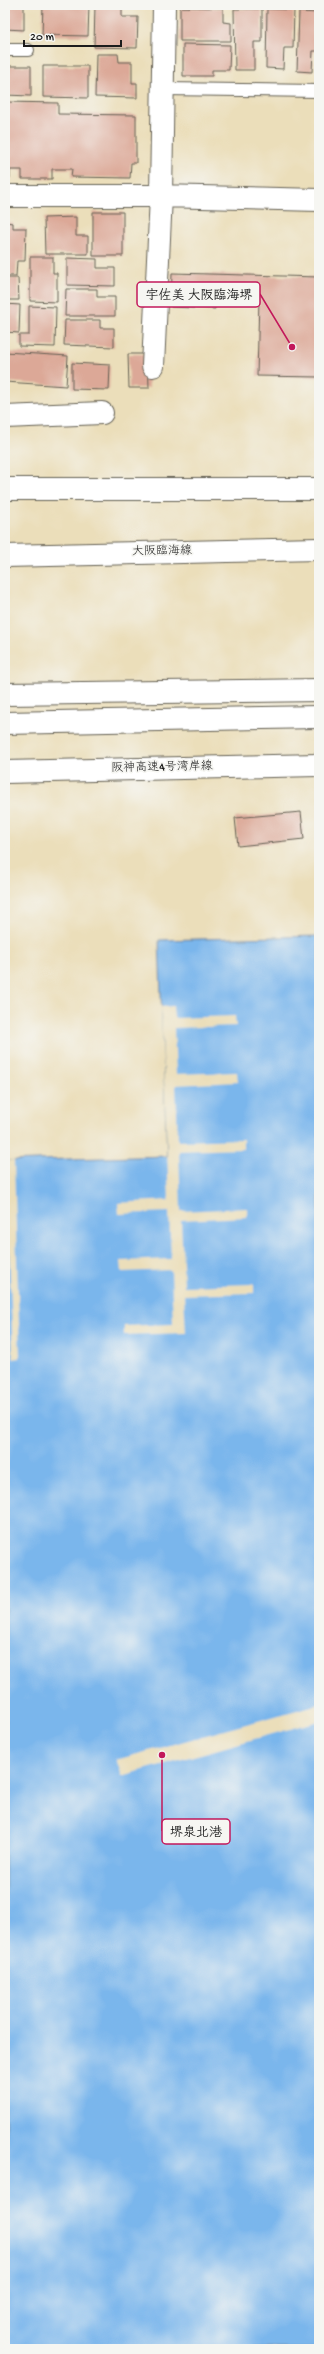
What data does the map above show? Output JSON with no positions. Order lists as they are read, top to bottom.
{
  "streets": {
    "main road": ["大阪臨海線", "阪神高速4号湾岸線"]
  },
  "places": ["宇佐美 大阪臨海堺", "堺泉北港"],
  "scale_bar": "20 m"
}
